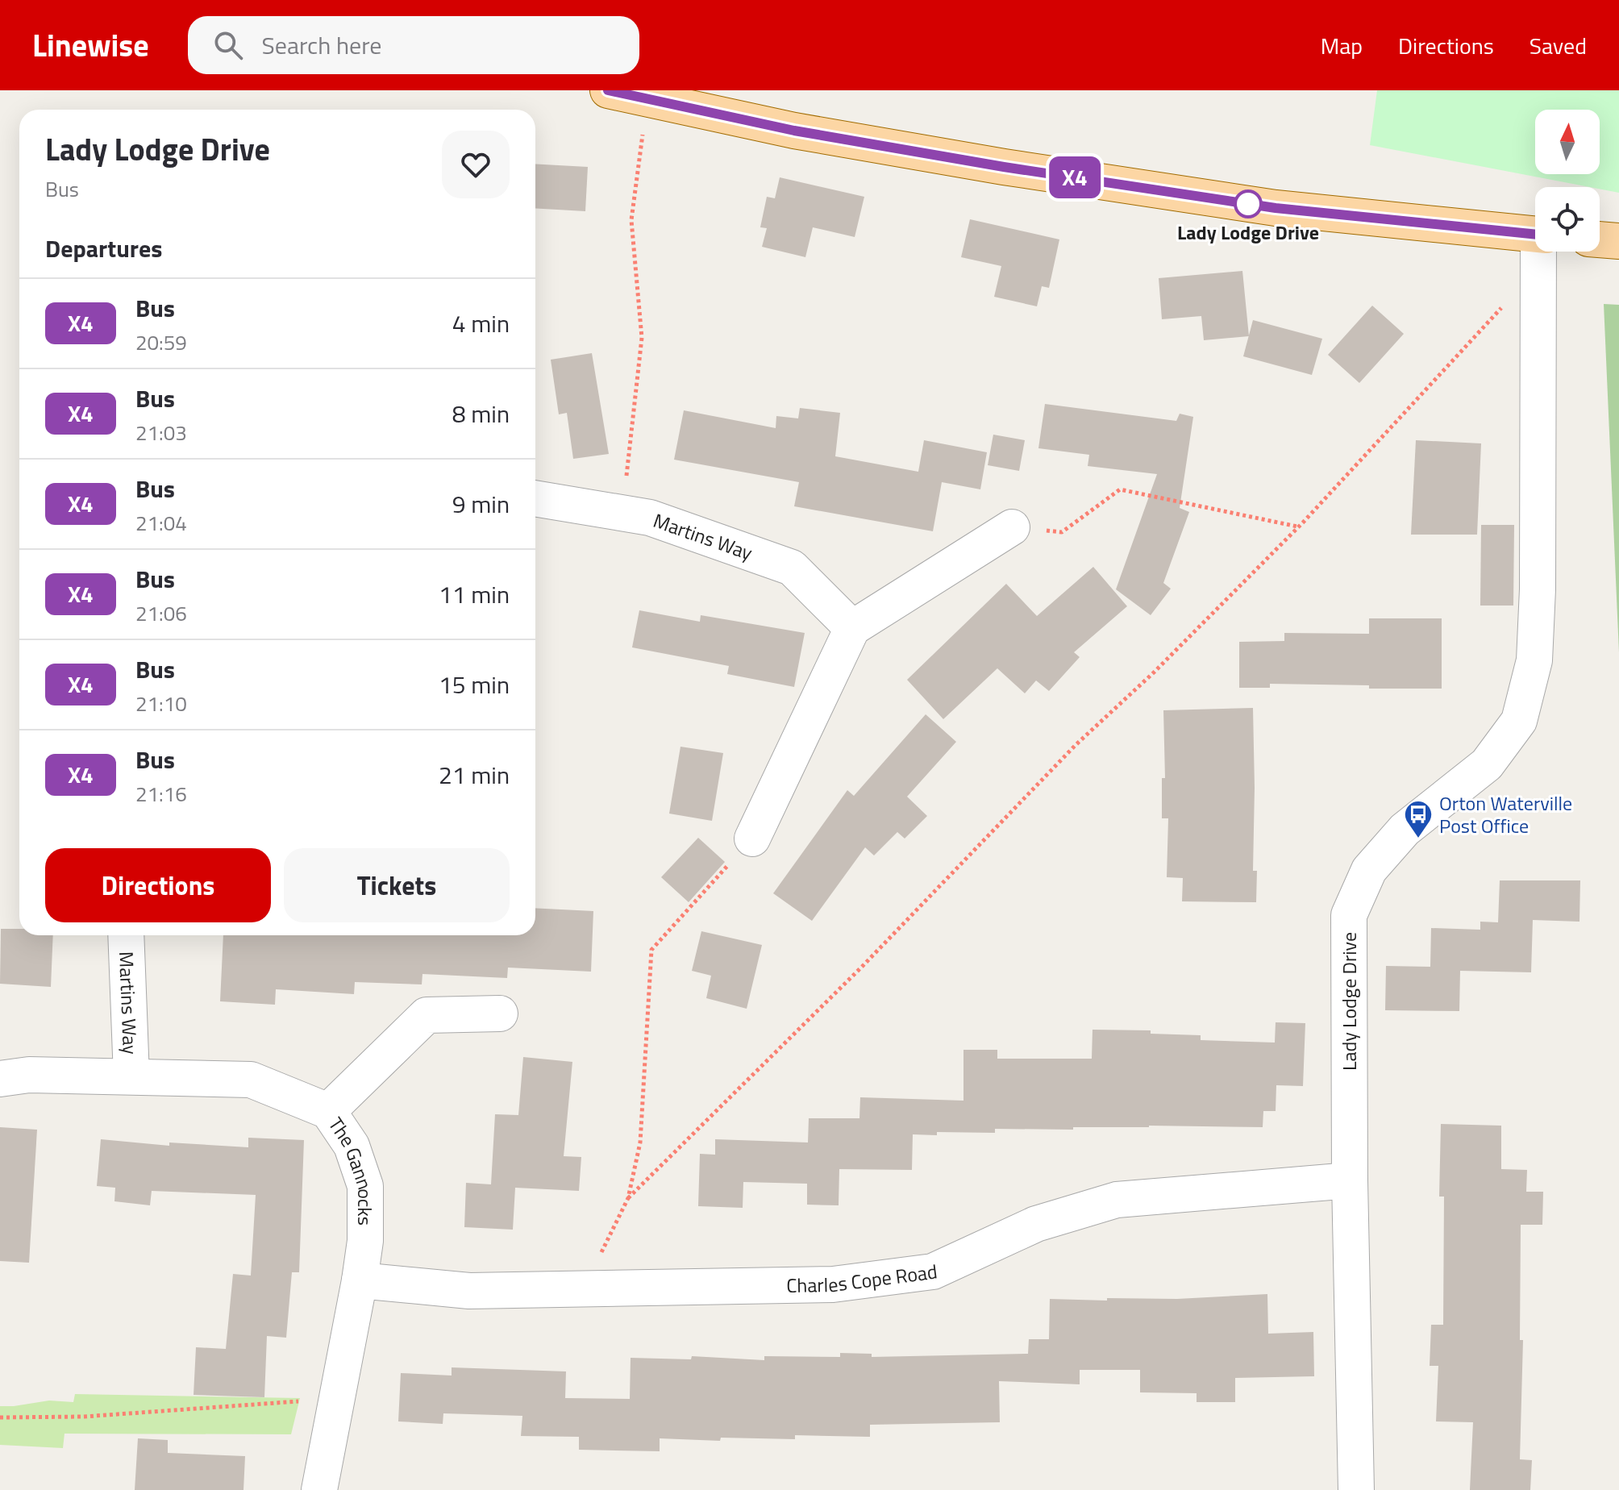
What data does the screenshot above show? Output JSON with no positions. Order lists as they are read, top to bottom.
{
  "streets": {
    "street": [
      "Martins Way",
      "Lady Lodge Drive",
      "The Gannocks",
      "Charles Cope Road"
    ]
  },
  "crossings": [
    ["Martins Way", "The Gannocks"],
    ["Lady Lodge Drive", "Charles Cope Road"],
    ["The Gannocks", "Charles Cope Road"]
  ],
  "places": {
    "other": ["Lady Lodge Drive"],
    "bus stop": ["Orton Waterville Post Office"]
  },
  "lines": ["bus line X4"],
  "north": "top",
  "page": {
    "header": "Linewise",
    "search": "Search here",
    "nav": ["Map", "Directions", "Saved"],
    "on_map": "X4",
    "heading": [
      ["Lady Lodge Drive", "Bus"],
      "Departures"
    ],
    "list": [
      {
        "mark": "X4",
        "name": "Bus",
        "note": "20:59",
        "value": "4 min"
      },
      {
        "mark": "X4",
        "name": "Bus",
        "note": "21:03",
        "value": "8 min"
      },
      {
        "mark": "X4",
        "name": "Bus",
        "note": "21:04",
        "value": "9 min"
      },
      {
        "mark": "X4",
        "name": "Bus",
        "note": "21:06",
        "value": "11 min"
      },
      {
        "mark": "X4",
        "name": "Bus",
        "note": "21:10",
        "value": "15 min"
      },
      {
        "mark": "X4",
        "name": "Bus",
        "note": "21:16",
        "value": "21 min"
      }
    ],
    "buttons": ["Directions", "Tickets"]
  }
}
